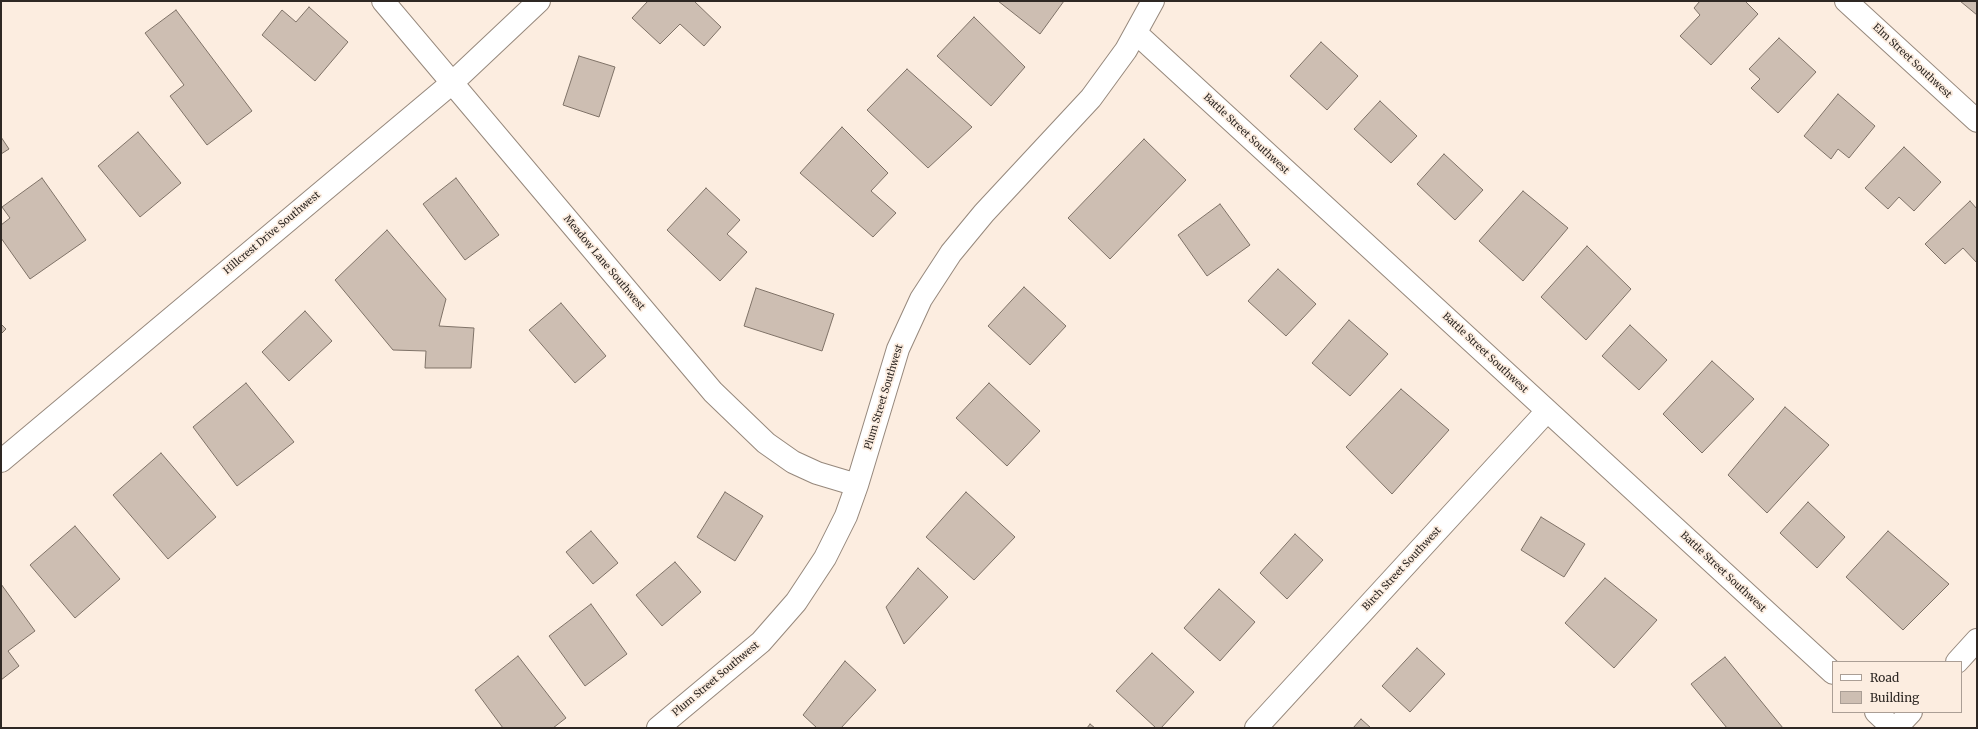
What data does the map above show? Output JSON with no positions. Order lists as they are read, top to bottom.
{
  "streets": {
    "street": [
      "Elm Street Southwest",
      "Battle Street Southwest",
      "Hillcrest Drive Southwest",
      "Meadow Lane Southwest",
      "Plum Street Southwest",
      "Birch Street Southwest"
    ]
  },
  "crossings": [
    ["Battle Street Southwest", "Plum Street Southwest"],
    ["Battle Street Southwest", "Birch Street Southwest"],
    ["Hillcrest Drive Southwest", "Meadow Lane Southwest"],
    ["Meadow Lane Southwest", "Plum Street Southwest"]
  ],
  "legend": ["Road", "Building"]
}
